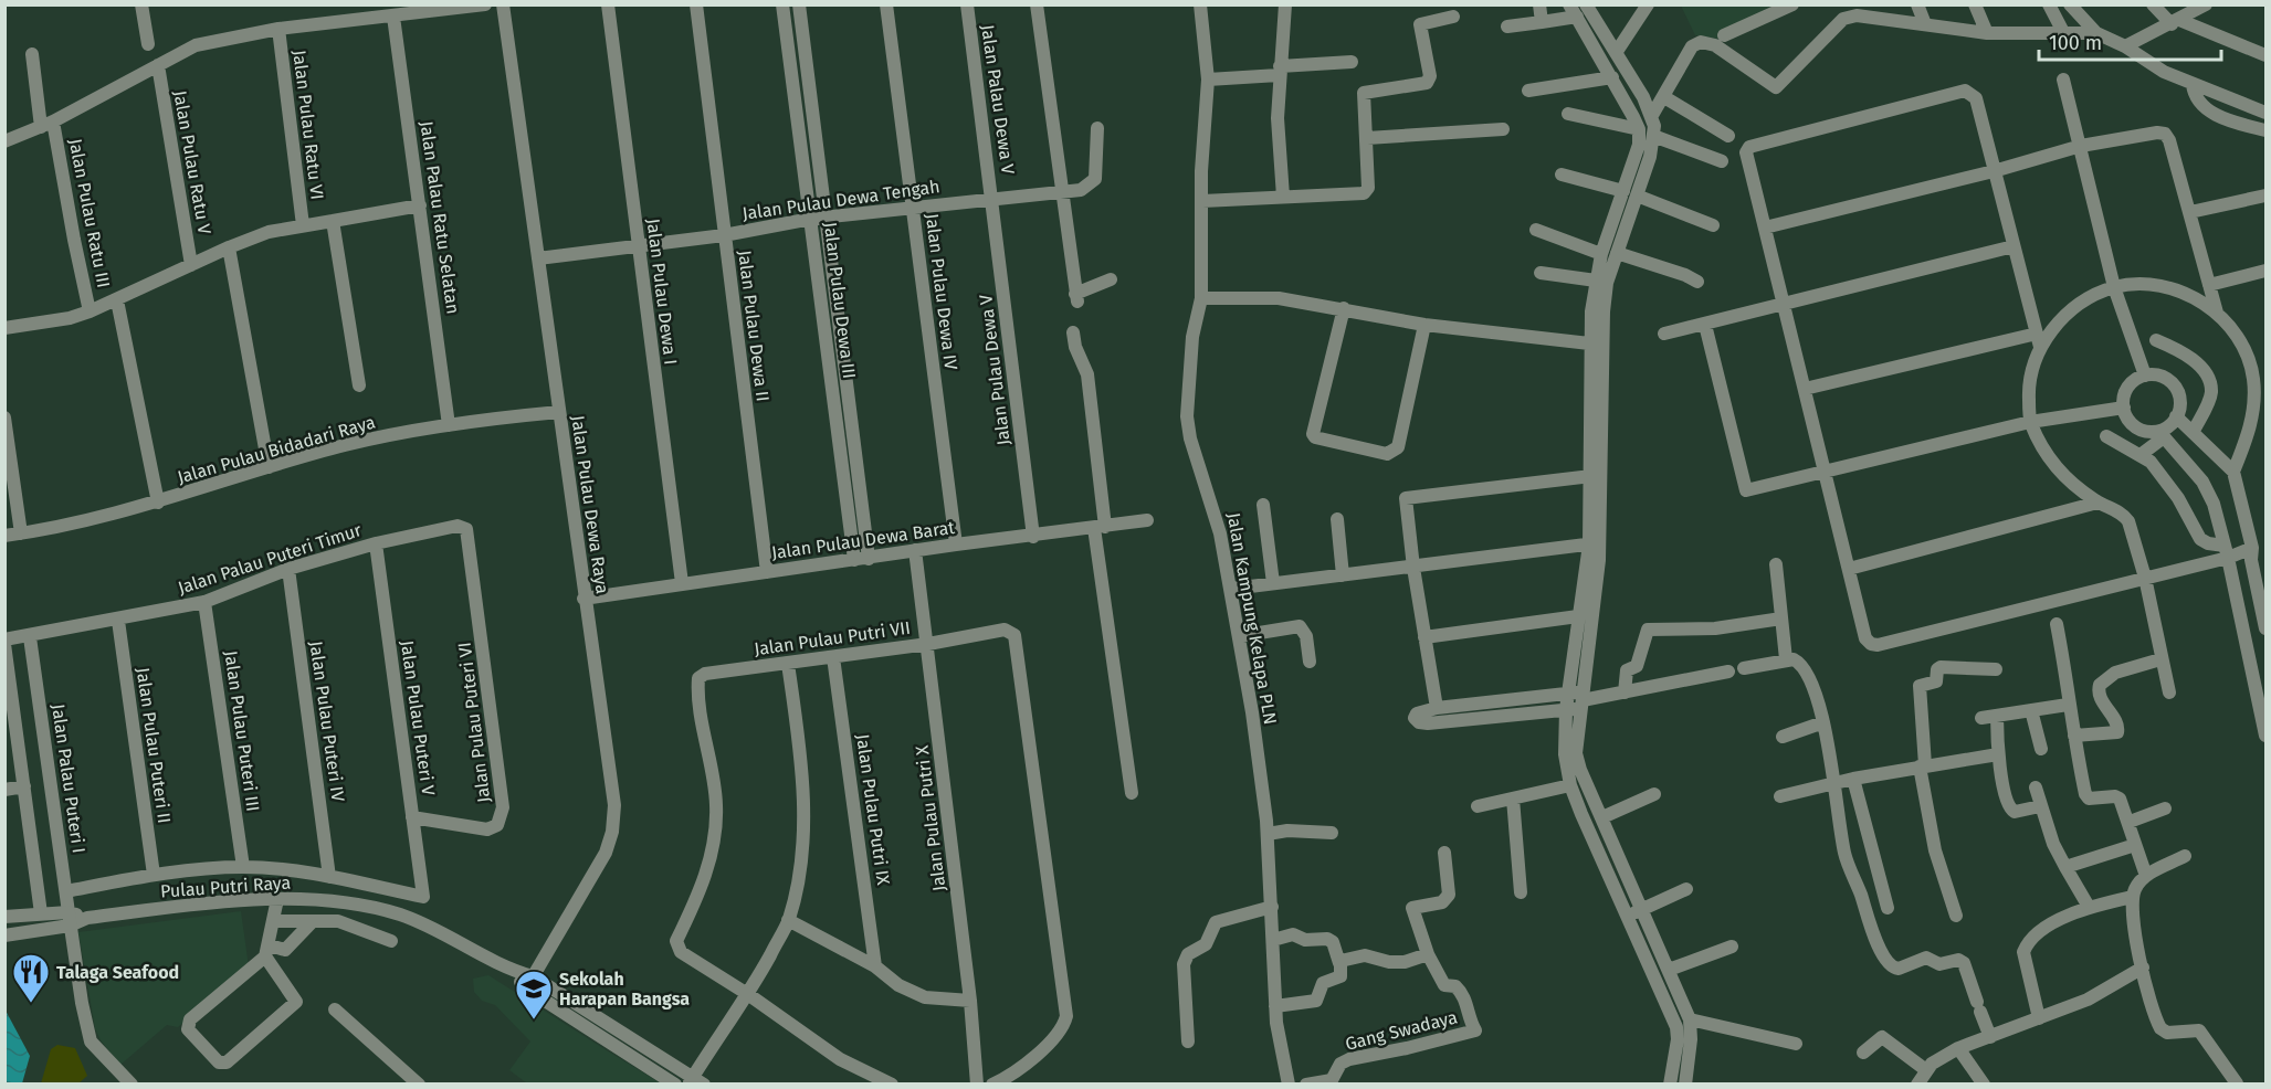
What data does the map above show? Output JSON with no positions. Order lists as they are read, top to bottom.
{
  "streets": {
    "street": [
      "Jalan Palau Dewa V",
      "Jalan Pulau Ratu VI",
      "Jalan Pulau Ratu V",
      "Jalan Pulau Dewa Tengah",
      "Jalan Pulau Ratu III",
      "Jalan Palau Ratu Selatan",
      "Jalan Pulau Dewa I",
      "Jalan Pulau Dewa IV",
      "Jalan Pulau Dewa III",
      "Jalan Pulau Dewa II",
      "Jalan Pulau Dewa V",
      "Jalan Pulau Bidadari Raya",
      "Jalan Pulau Dewa Raya",
      "Jalan Pulau Dewa Barat",
      "Jalan Palau Puteri Timur",
      "Jalan Kampung Kelapa PLN",
      "Jalan Pulau Putri VII",
      "Jalan Pulau Puteri V",
      "Jalan Pulau Puteri IV",
      "Jalan Pulau Puteri VI",
      "Jalan Pulau Puteri III",
      "Jalan Pulau Puteri II",
      "Jalan Palau Puteri I",
      "Jalan Pulau Putri IX",
      "Jalan Pulau Putri X",
      "Pulau Putri Raya",
      "Gang Swadaya"
    ]
  },
  "crossings": [
    ["Jalan Palau Dewa V", "Jalan Pulau Dewa Tengah"],
    ["Jalan Palau Dewa V", "Jalan Pulau Dewa V"],
    ["Jalan Pulau Dewa Tengah", "Jalan Pulau Dewa I"],
    ["Jalan Pulau Dewa Tengah", "Jalan Pulau Dewa IV"],
    ["Jalan Pulau Dewa Tengah", "Jalan Pulau Dewa III"],
    ["Jalan Pulau Dewa Tengah", "Jalan Pulau Dewa II"],
    ["Jalan Pulau Dewa Tengah", "Jalan Pulau Dewa V"],
    ["Jalan Pulau Dewa Tengah", "Jalan Pulau Dewa Raya"],
    ["Jalan Palau Ratu Selatan", "Jalan Pulau Bidadari Raya"],
    ["Jalan Pulau Dewa I", "Jalan Pulau Dewa Barat"],
    ["Jalan Pulau Dewa IV", "Jalan Pulau Dewa Barat"],
    ["Jalan Pulau Dewa III", "Jalan Pulau Dewa Barat"],
    ["Jalan Pulau Dewa II", "Jalan Pulau Dewa Barat"],
    ["Jalan Pulau Dewa V", "Jalan Pulau Dewa Barat"],
    ["Jalan Pulau Bidadari Raya", "Jalan Pulau Dewa Raya"],
    ["Jalan Pulau Dewa Raya", "Jalan Pulau Dewa Barat"],
    ["Jalan Pulau Dewa Raya", "Pulau Putri Raya"],
    ["Jalan Pulau Dewa Barat", "Jalan Pulau Putri X"],
    ["Jalan Palau Puteri Timur", "Jalan Pulau Puteri V"],
    ["Jalan Palau Puteri Timur", "Jalan Pulau Puteri IV"],
    ["Jalan Palau Puteri Timur", "Jalan Pulau Puteri VI"],
    ["Jalan Palau Puteri Timur", "Jalan Pulau Puteri III"],
    ["Jalan Palau Puteri Timur", "Jalan Pulau Puteri II"],
    ["Jalan Palau Puteri Timur", "Jalan Palau Puteri I"],
    ["Jalan Pulau Putri VII", "Jalan Pulau Putri IX"],
    ["Jalan Pulau Putri VII", "Jalan Pulau Putri X"],
    ["Jalan Pulau Puteri V", "Jalan Pulau Puteri IV"],
    ["Jalan Pulau Puteri V", "Jalan Pulau Puteri VI"],
    ["Jalan Palau Puteri I", "Pulau Putri Raya"]
  ],
  "places": {
    "restaurant": ["Talaga Seafood"],
    "school or university": ["Sekolah Harapan Bangsa"]
  },
  "scale_bar": "100 m"
}
